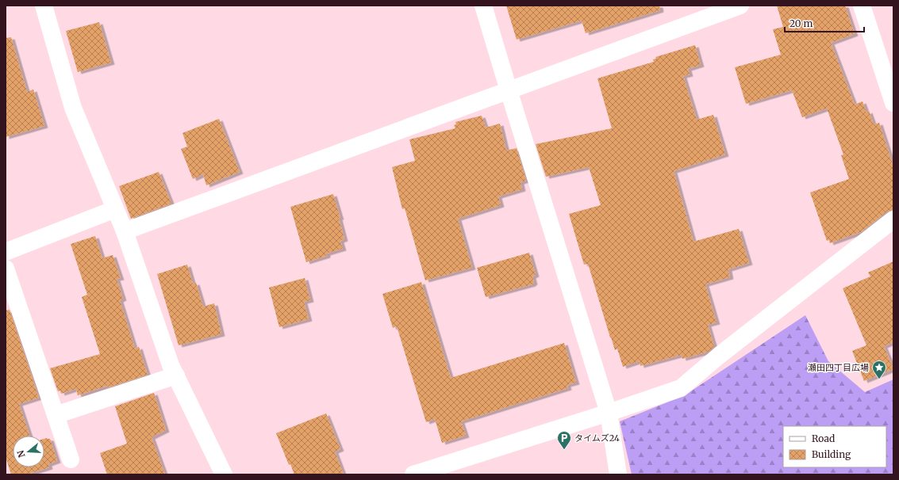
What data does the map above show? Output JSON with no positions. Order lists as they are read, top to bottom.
{
  "places": {
    "place": ["瀬田四丁目広場"],
    "parking": ["タイムズ24"]
  },
  "legend": ["Road", "Building"],
  "scale_bar": "20 m",
  "north": "left"
}
